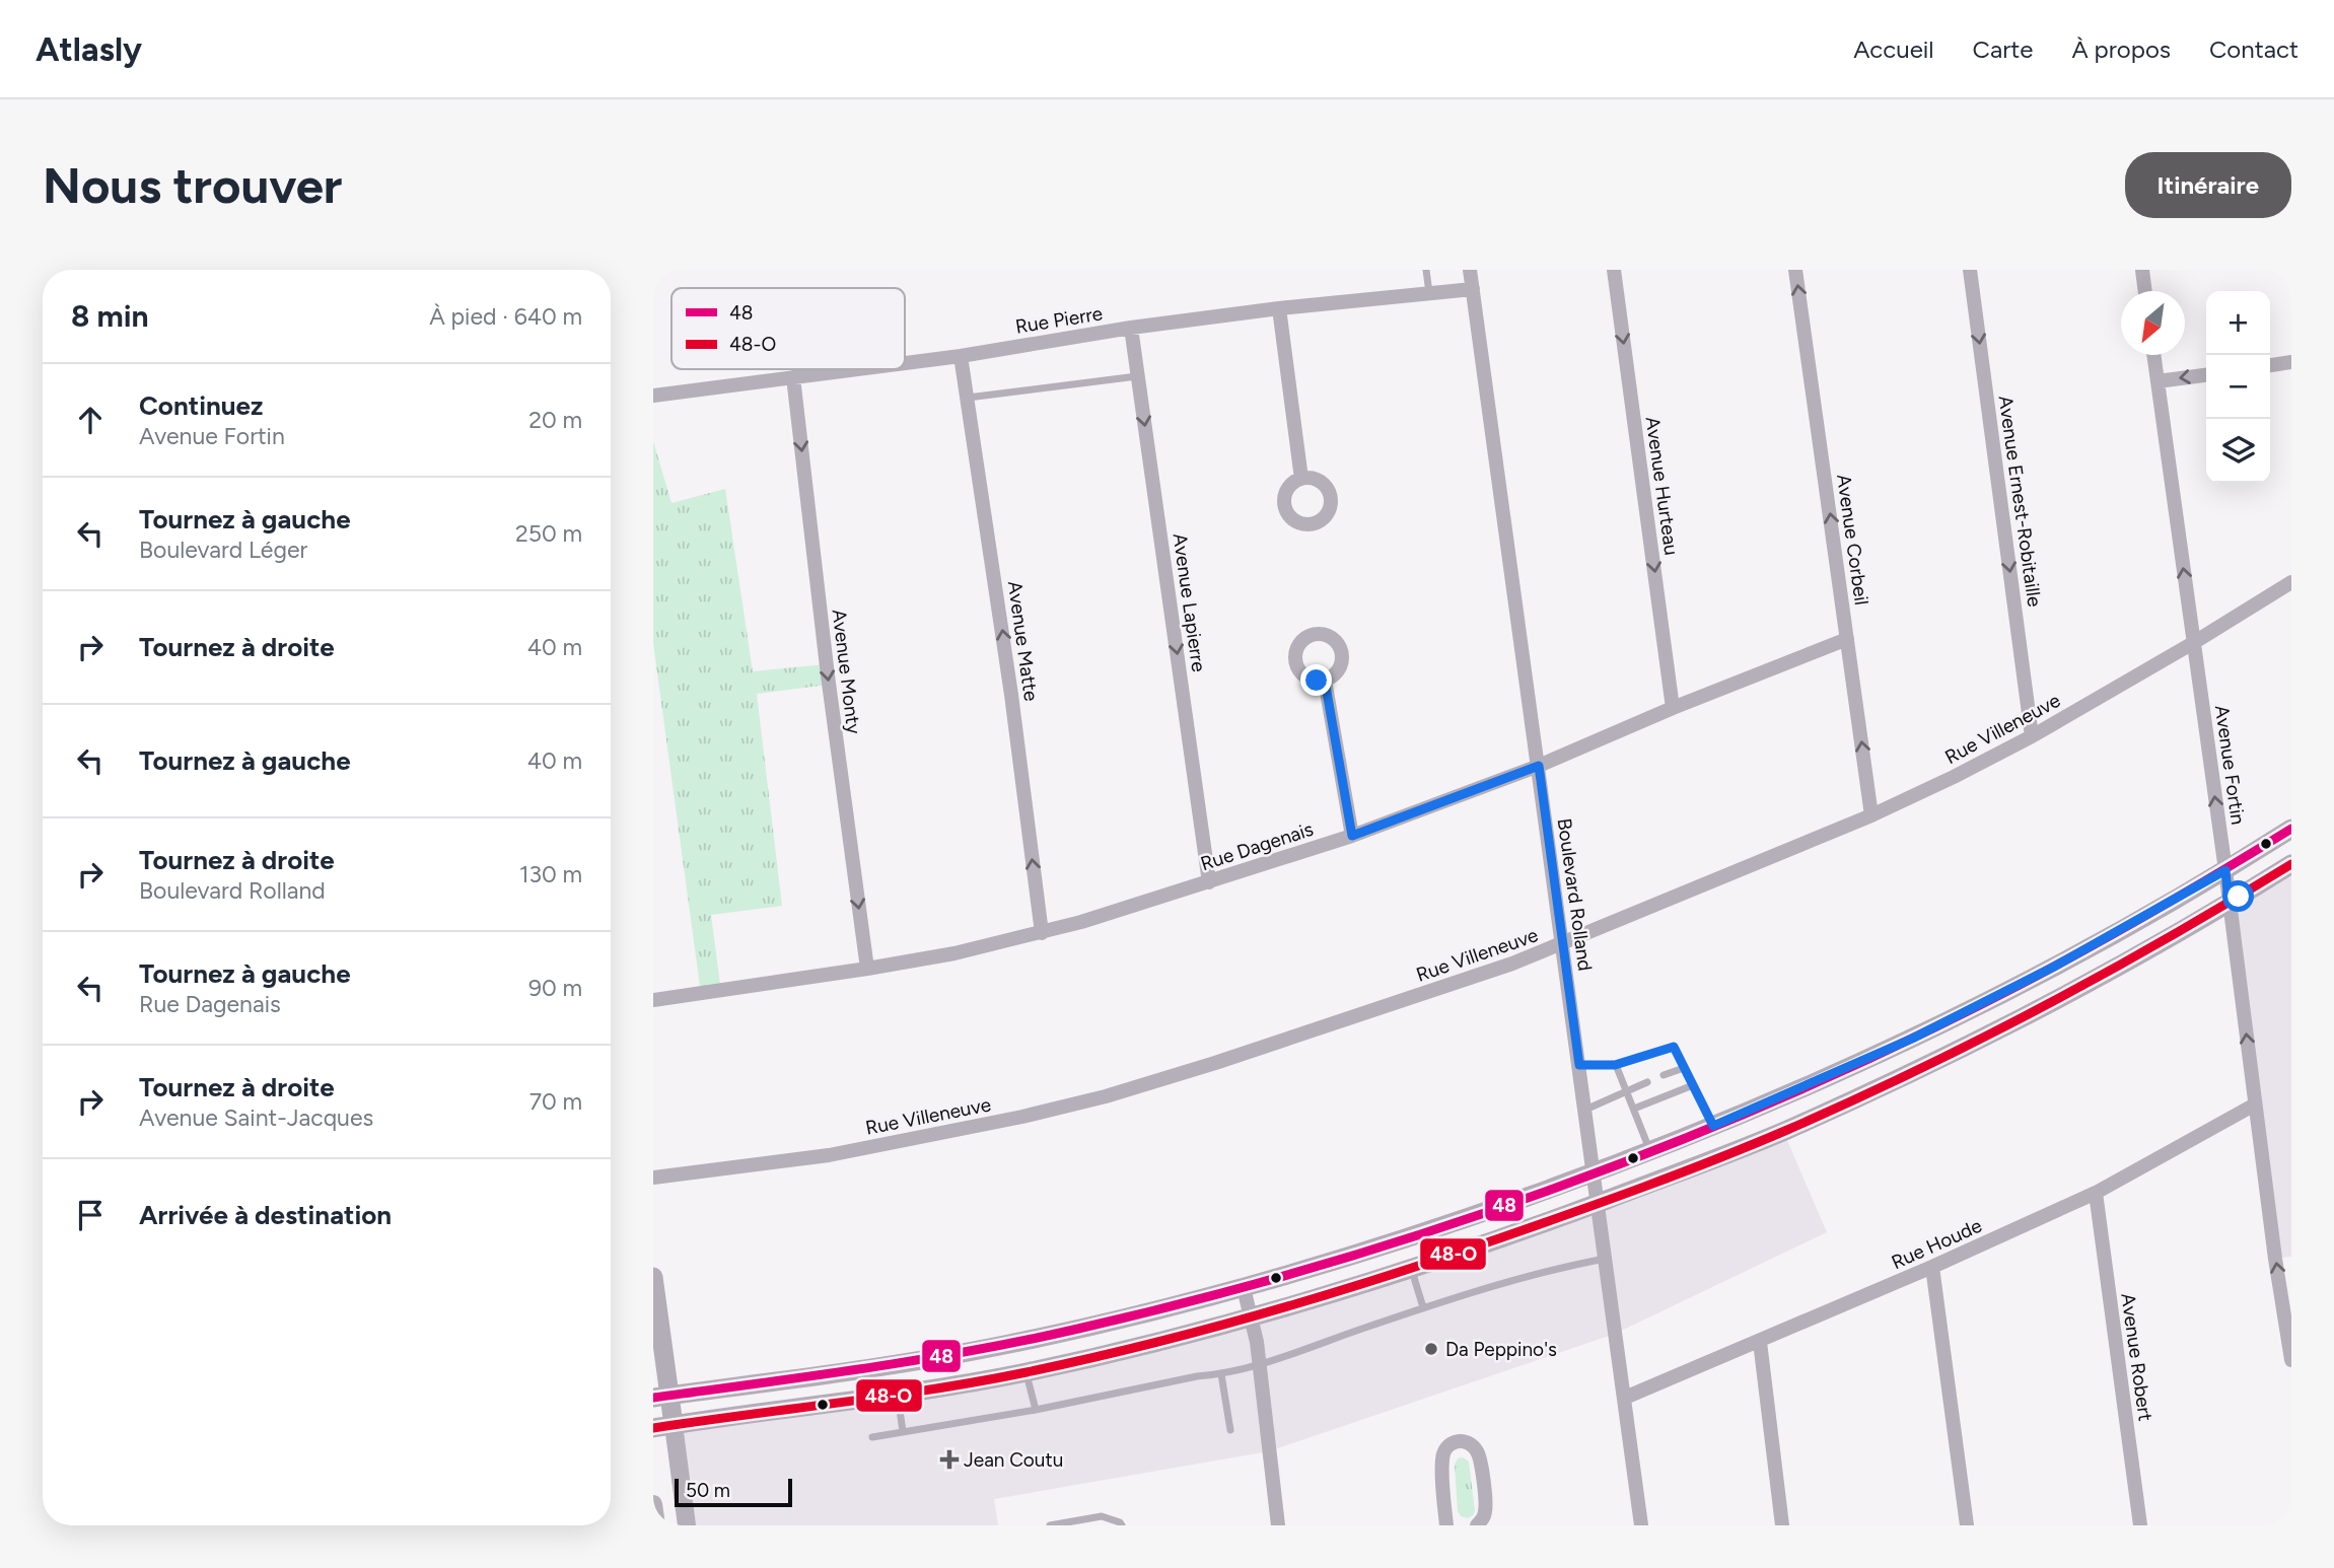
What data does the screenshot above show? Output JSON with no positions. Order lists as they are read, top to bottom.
{
  "streets": {
    "street": [
      "Rue Pierre",
      "Avenue Hurteau",
      "Avenue Ernest-Robitaille",
      "Avenue Corbeil",
      "Avenue Lapierre",
      "Avenue Matte",
      "Avenue Monty",
      "Rue Villeneuve",
      "Avenue Fortin",
      "Rue Dagenais",
      "Boulevard Rolland",
      "Rue Houde",
      "Avenue Robert"
    ]
  },
  "crossings": [
    ["Rue Pierre", "Avenue Lapierre"],
    ["Rue Pierre", "Avenue Matte"],
    ["Rue Pierre", "Avenue Monty"],
    ["Rue Pierre", "Boulevard Rolland"],
    ["Avenue Hurteau", "Rue Dagenais"],
    ["Avenue Ernest-Robitaille", "Rue Villeneuve"],
    ["Avenue Corbeil", "Rue Villeneuve"],
    ["Avenue Corbeil", "Rue Dagenais"],
    ["Avenue Lapierre", "Rue Dagenais"],
    ["Avenue Matte", "Rue Dagenais"],
    ["Avenue Monty", "Rue Dagenais"],
    ["Rue Villeneuve", "Avenue Fortin"],
    ["Rue Villeneuve", "Boulevard Rolland"],
    ["Avenue Fortin", "Rue Houde"],
    ["Rue Dagenais", "Boulevard Rolland"],
    ["Boulevard Rolland", "Rue Houde"],
    ["Rue Houde", "Avenue Robert"]
  ],
  "one_way": [
    "Avenue Hurteau",
    "Avenue Ernest-Robitaille",
    "Avenue Corbeil",
    "Avenue Lapierre",
    "Avenue Matte",
    "Avenue Monty",
    "Avenue Fortin"
  ],
  "places": {
    "other": ["Da Peppino's"],
    "health": ["Jean Coutu"]
  },
  "lines": ["transit line 48", "transit line 48-O"],
  "legend": ["48", "48-O"],
  "scale_bar": "50 m",
  "north": "bottom left",
  "page": {
    "header": "Atlasly",
    "nav": [
      "Accueil",
      "Carte",
      "À propos",
      "Contact"
    ],
    "buttons": "Itinéraire",
    "title": "Nous trouver",
    "heading": ["8 min", "À pied · 640 m"],
    "map_buttons": ["+", "−"],
    "list": [
      ["Continuez", "Avenue Fortin", "20 m"],
      ["Tournez à gauche", "Boulevard Léger", "250 m"],
      ["Tournez à droite", "40 m"],
      ["Tournez à gauche", "40 m"],
      ["Tournez à droite", "Boulevard Rolland", "130 m"],
      ["Tournez à gauche", "Rue Dagenais", "90 m"],
      ["Tournez à droite", "Avenue Saint-Jacques", "70 m"],
      "Arrivée à destination"
    ],
    "scale": "50 m"
  }
}
